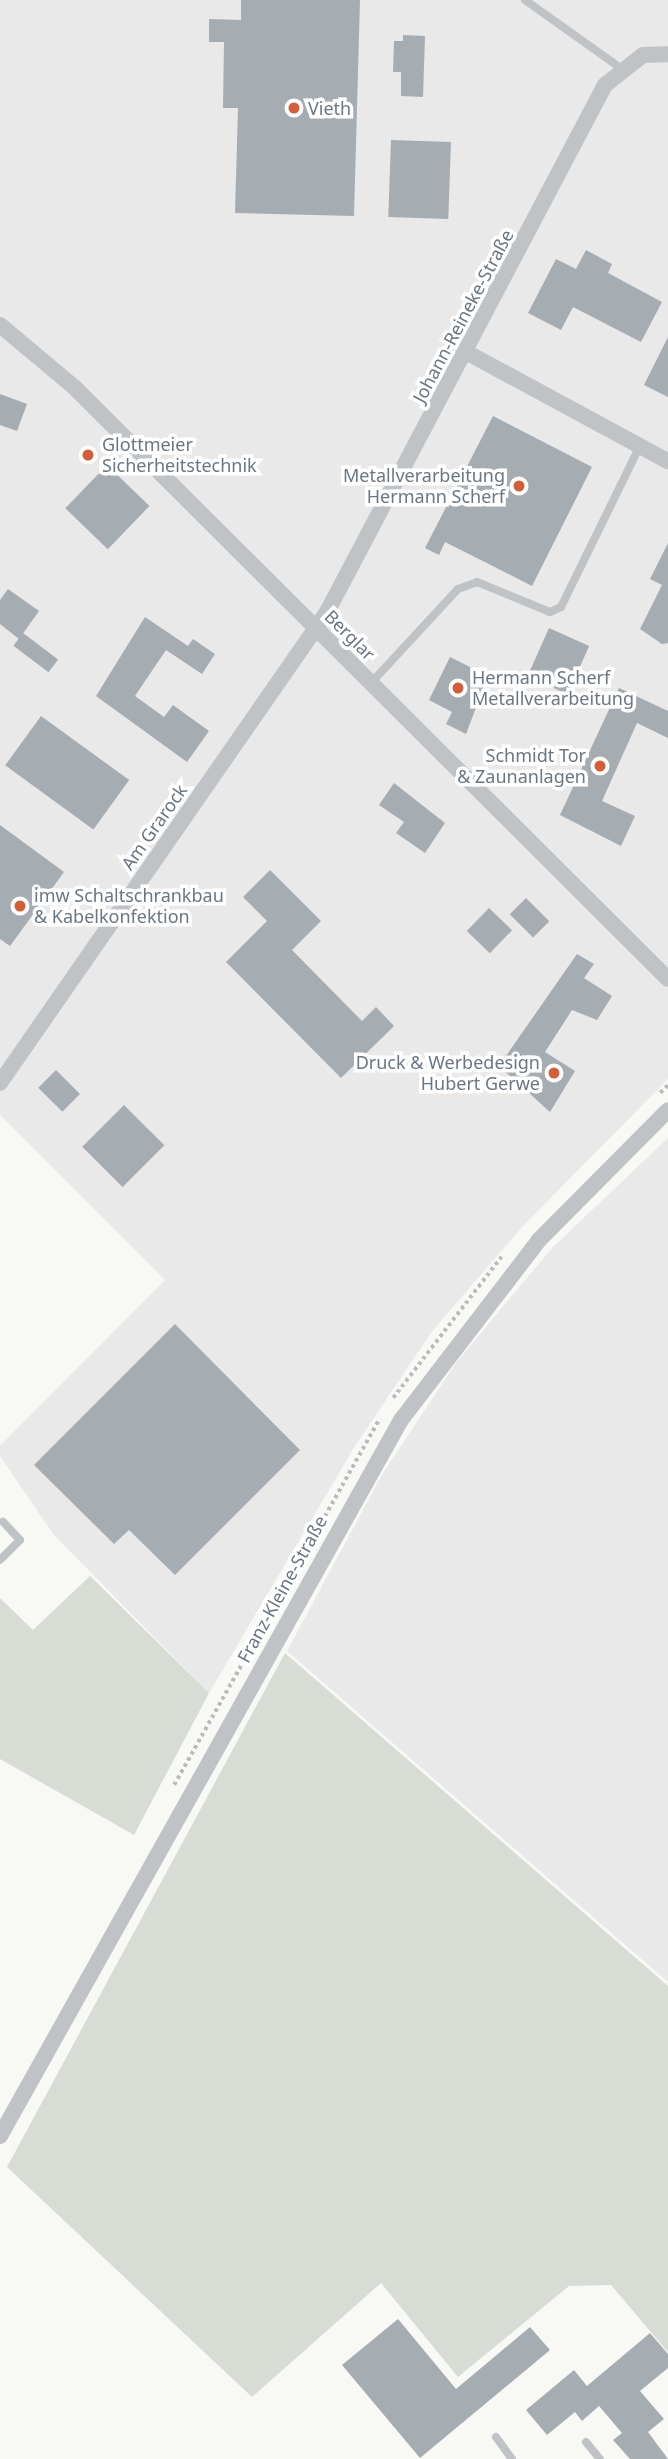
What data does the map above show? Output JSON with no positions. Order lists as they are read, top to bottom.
{
  "streets": {
    "street": [
      "Johann-Reineke-Straße",
      "Berglar",
      "Am Grarock",
      "Franz-Kleine-Straße"
    ]
  },
  "crossings": [
    ["Johann-Reineke-Straße", "Berglar"],
    ["Johann-Reineke-Straße", "Am Grarock"],
    ["Berglar", "Am Grarock"]
  ],
  "places": [
    "Vieth",
    "Glottmeier Sicherheitstechnik",
    "Metallverarbeitung Hermann Scherf",
    "Hermann Scherf Metallverarbeitung",
    "Schmidt Tor & Zaunanlagen",
    "imw Schaltschrankbau & Kabelkonfektion",
    "Druck & Werbedesign Hubert Gerwe"
  ]
}
